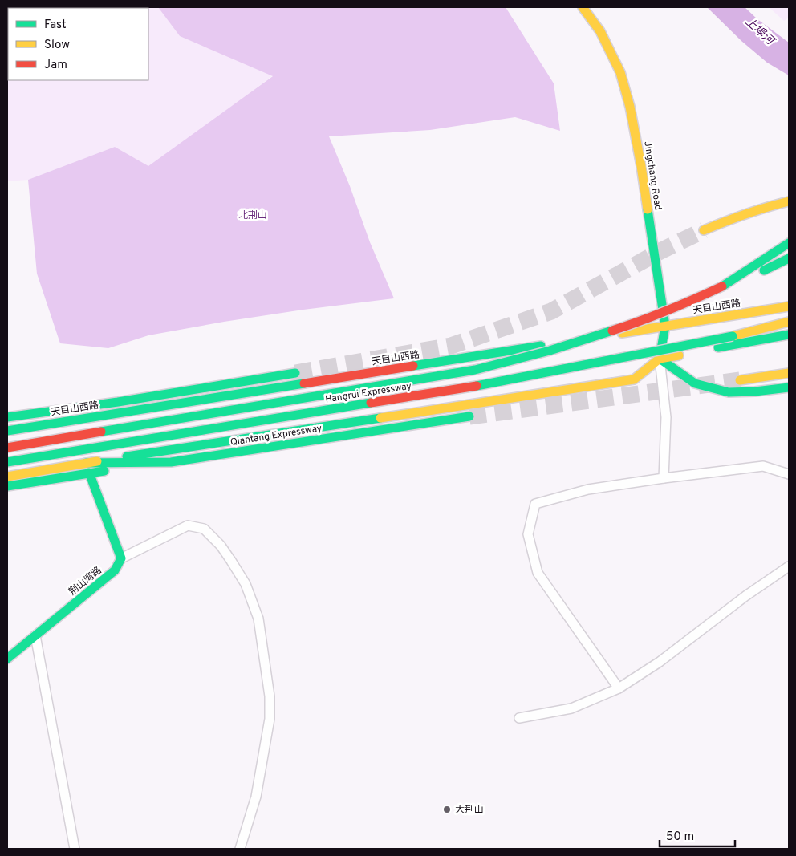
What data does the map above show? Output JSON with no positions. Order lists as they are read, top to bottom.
{
  "streets": {
    "main road": [
      "Jingchang Road",
      "天目山西路",
      "Hangrui Expressway",
      "Qiantang Expressway",
      "荆山湾路"
    ]
  },
  "crossings": [
    ["Jingchang Road", "天目山西路"]
  ],
  "water": ["上埠河"],
  "parks": ["北荆山"],
  "places": ["大荆山"],
  "legend": ["Fast", "Slow", "Jam"],
  "scale_bar": "50 m"
}
